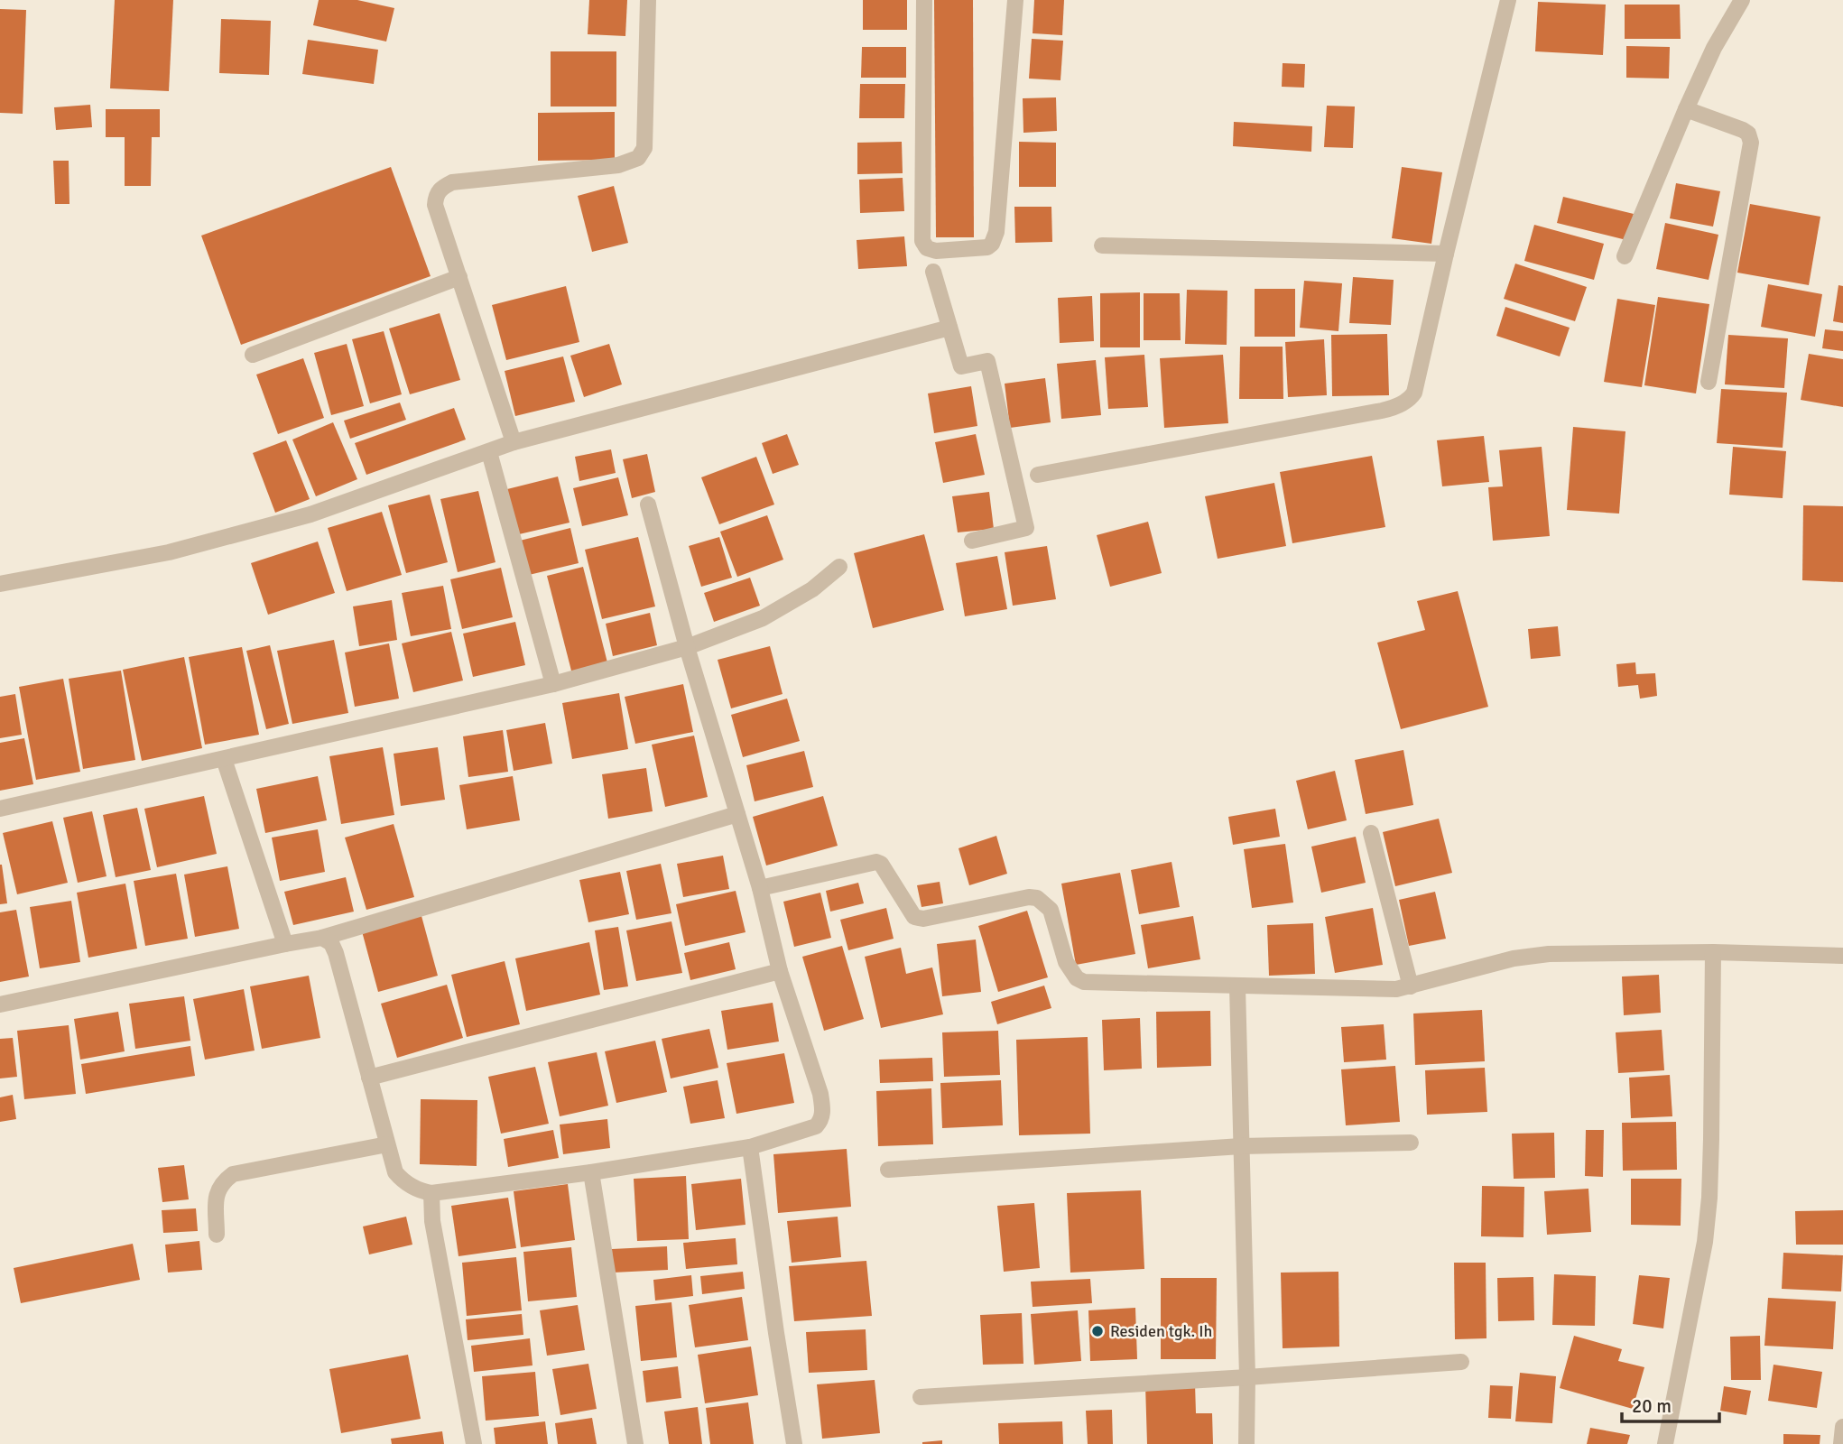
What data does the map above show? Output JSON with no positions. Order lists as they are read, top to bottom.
{
  "places": ["Residen tgk. Ih"],
  "scale_bar": "20 m"
}
